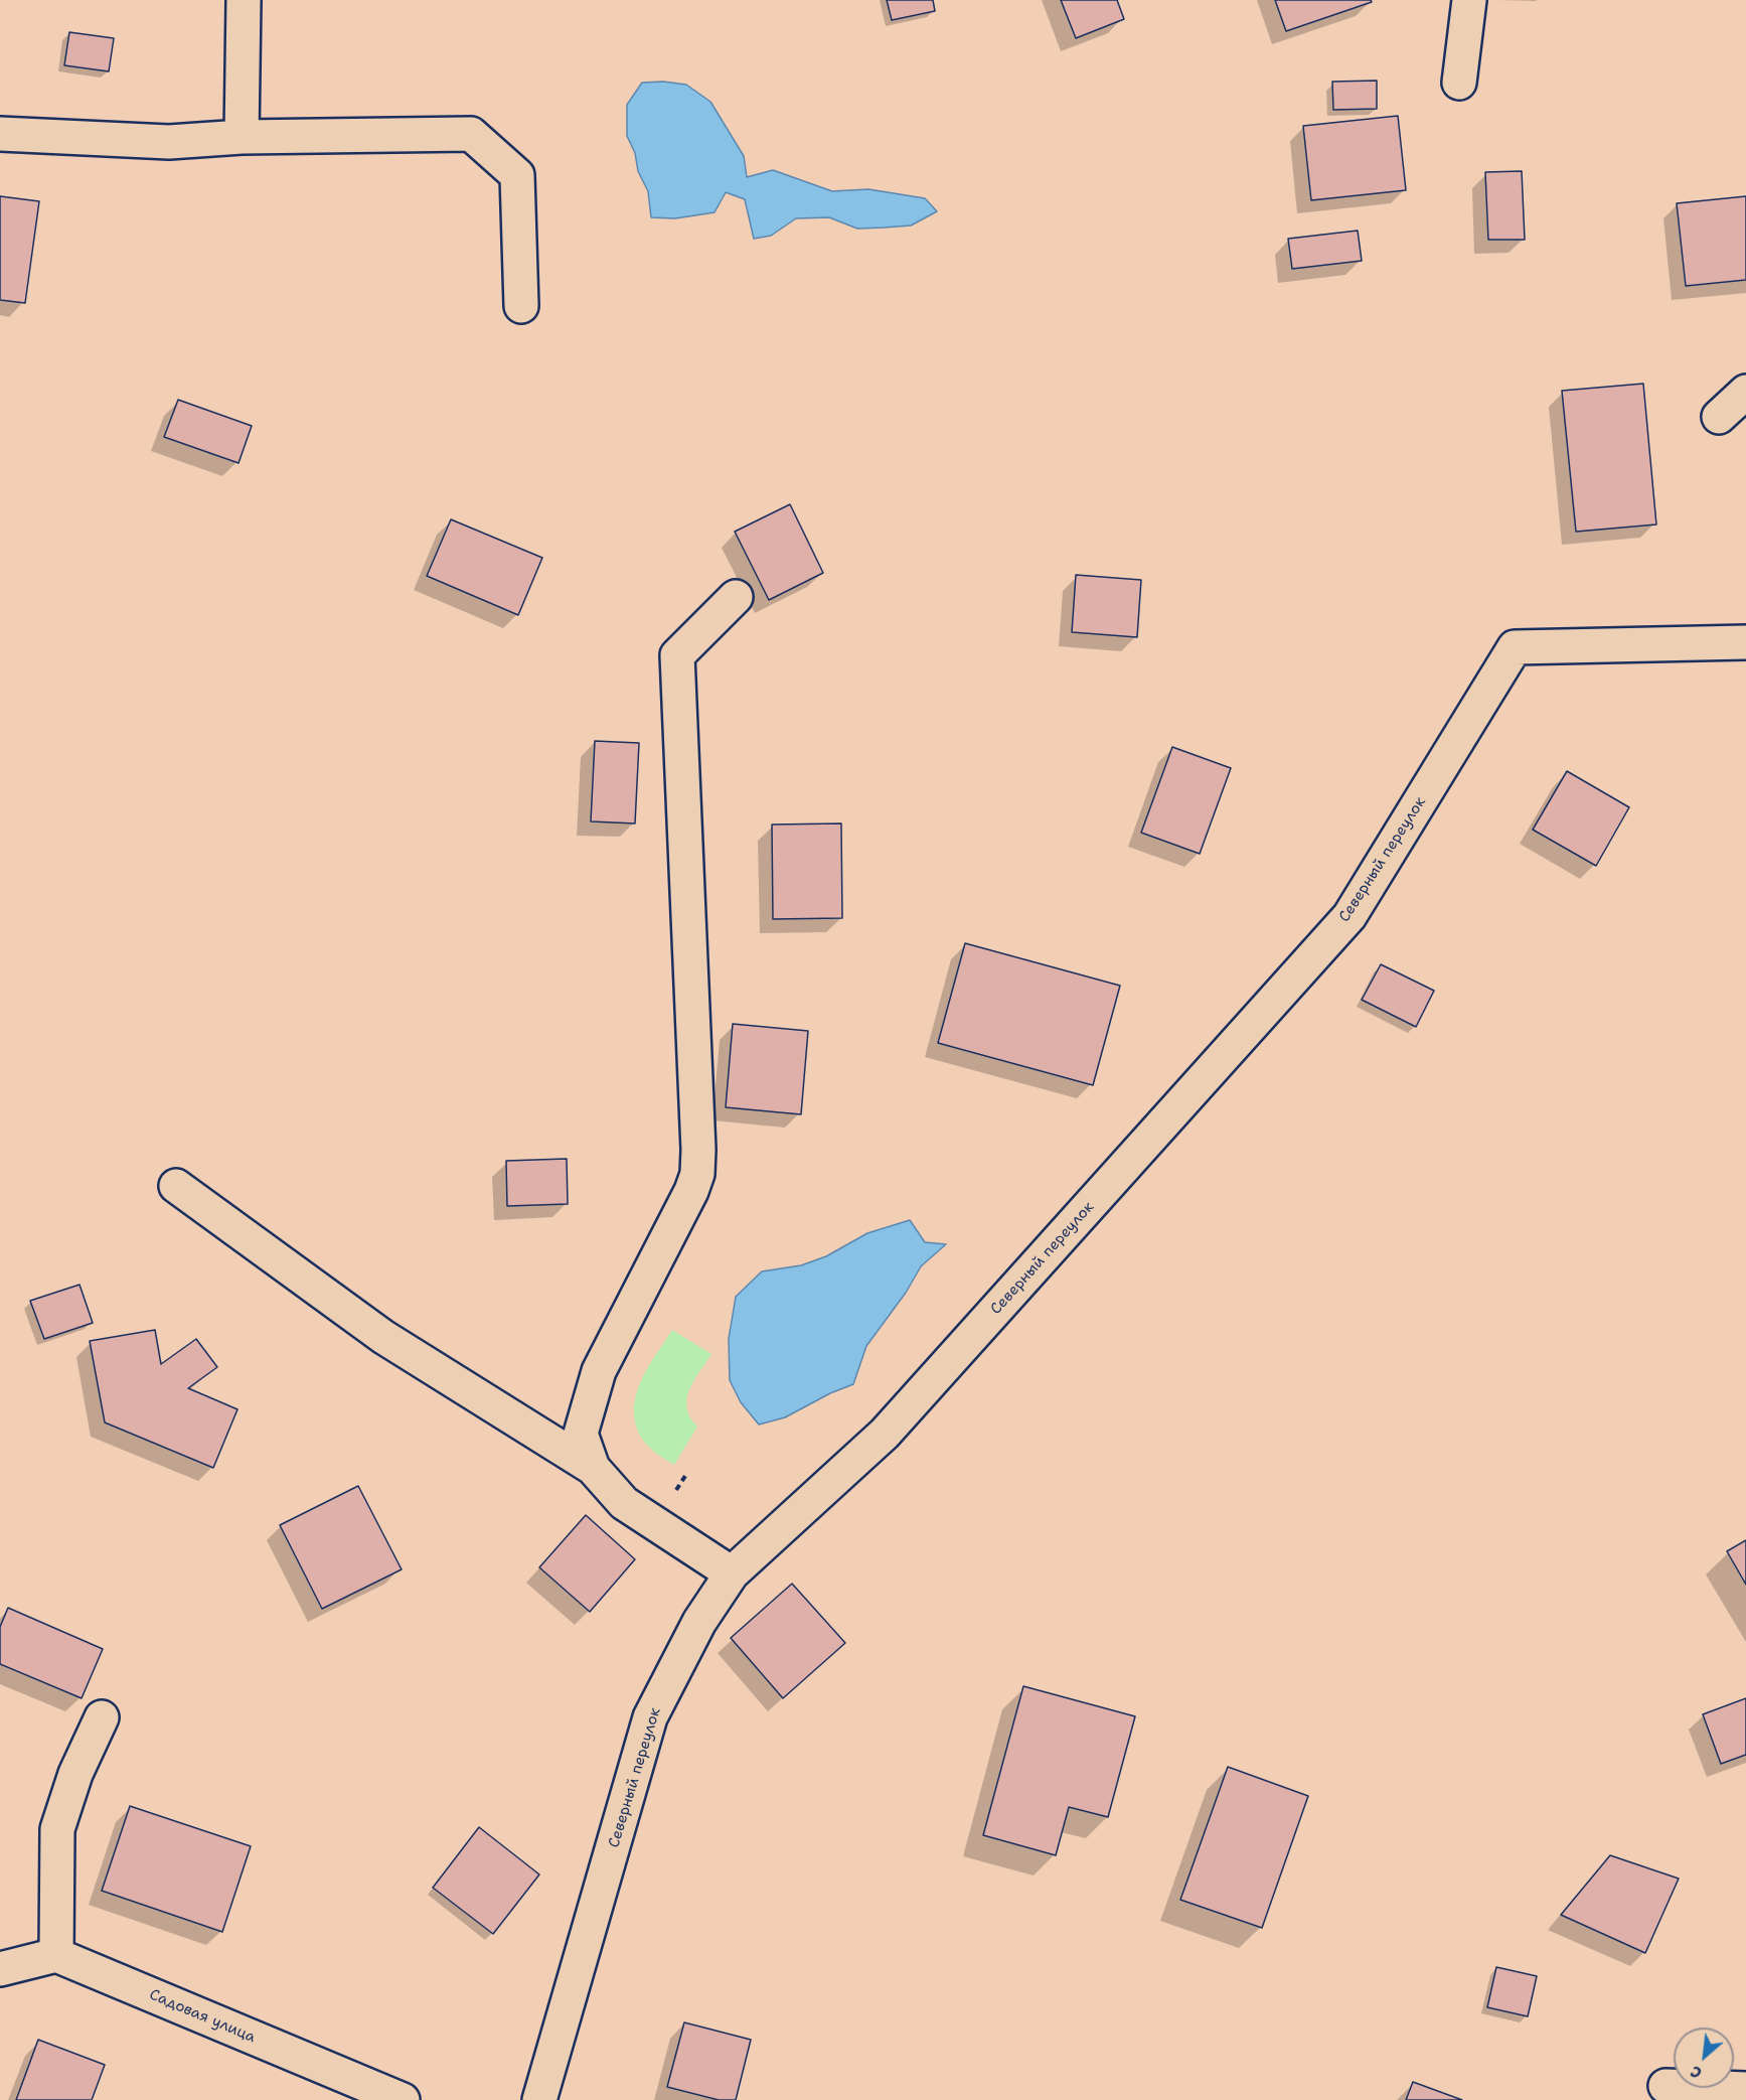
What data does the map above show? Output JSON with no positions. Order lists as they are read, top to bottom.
{
  "streets": {
    "street": ["Северный переулок", "Садовая улица"]
  },
  "north": "bottom left"
}
